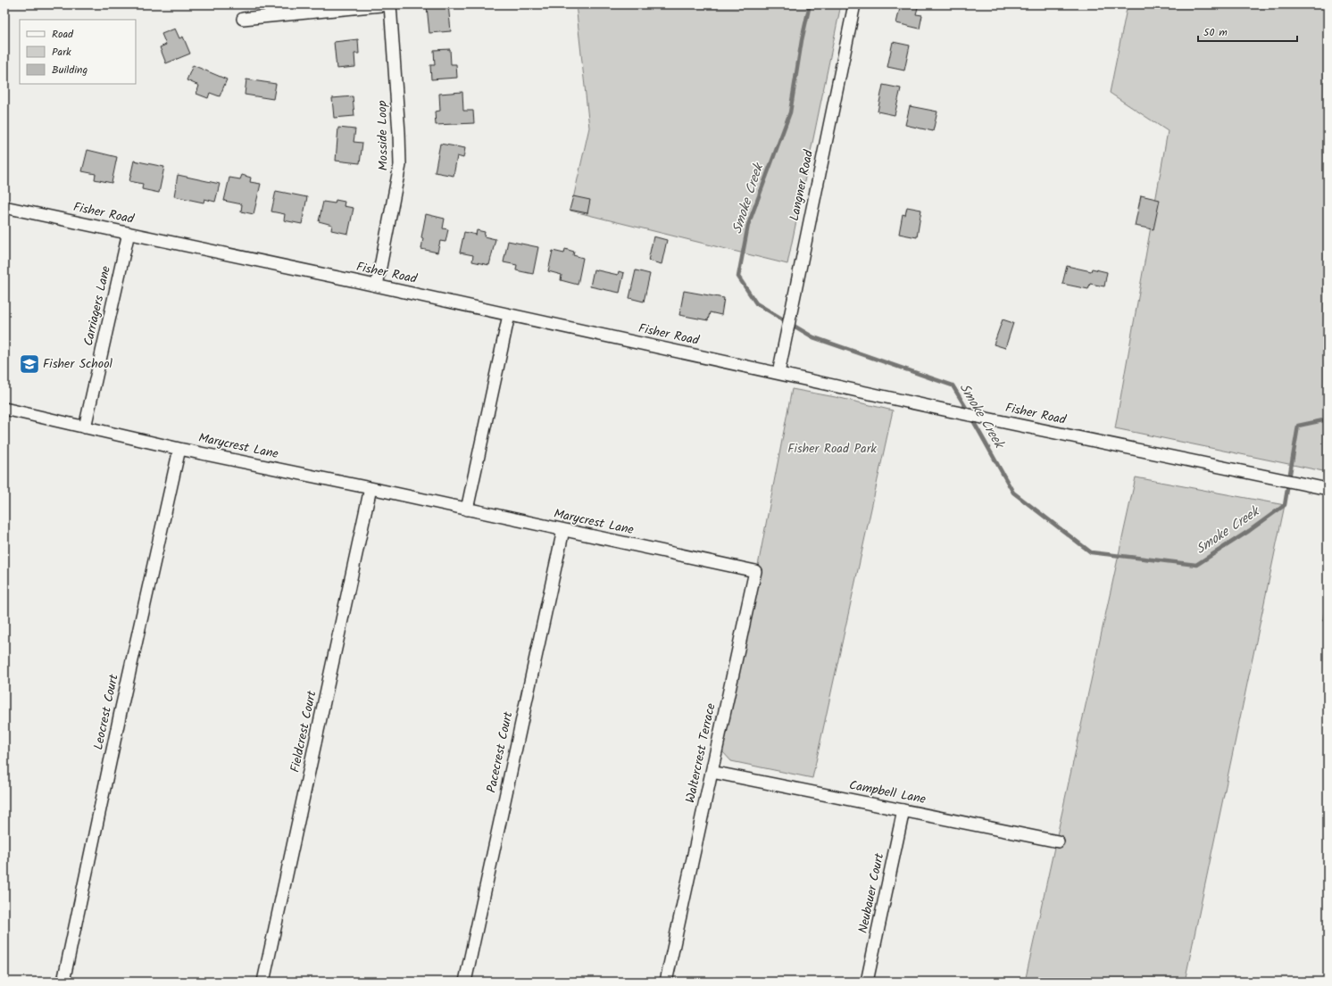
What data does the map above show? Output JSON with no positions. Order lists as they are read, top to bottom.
{
  "streets": {
    "street": [
      "Mosside Loop",
      "Langner Road",
      "Fisher Road",
      "Carriagers Lane",
      "Marycrest Lane",
      "Leocrest Court",
      "Fieldcrest Court",
      "Pacecrest Court",
      "Waltercrest Terrace",
      "Campbell Lane",
      "Neubauer Court"
    ]
  },
  "crossings": [
    ["Mosside Loop", "Fisher Road"],
    ["Langner Road", "Fisher Road"],
    ["Fisher Road", "Carriagers Lane"],
    ["Carriagers Lane", "Marycrest Lane"],
    ["Marycrest Lane", "Leocrest Court"],
    ["Marycrest Lane", "Fieldcrest Court"],
    ["Marycrest Lane", "Pacecrest Court"],
    ["Marycrest Lane", "Waltercrest Terrace"],
    ["Waltercrest Terrace", "Campbell Lane"],
    ["Campbell Lane", "Neubauer Court"]
  ],
  "water": ["Smoke Creek"],
  "parks": ["Fisher Road Park"],
  "places": {
    "school or university": ["Fisher School"]
  },
  "legend": ["Road", "Park", "Building"],
  "scale_bar": "50 m"
}
